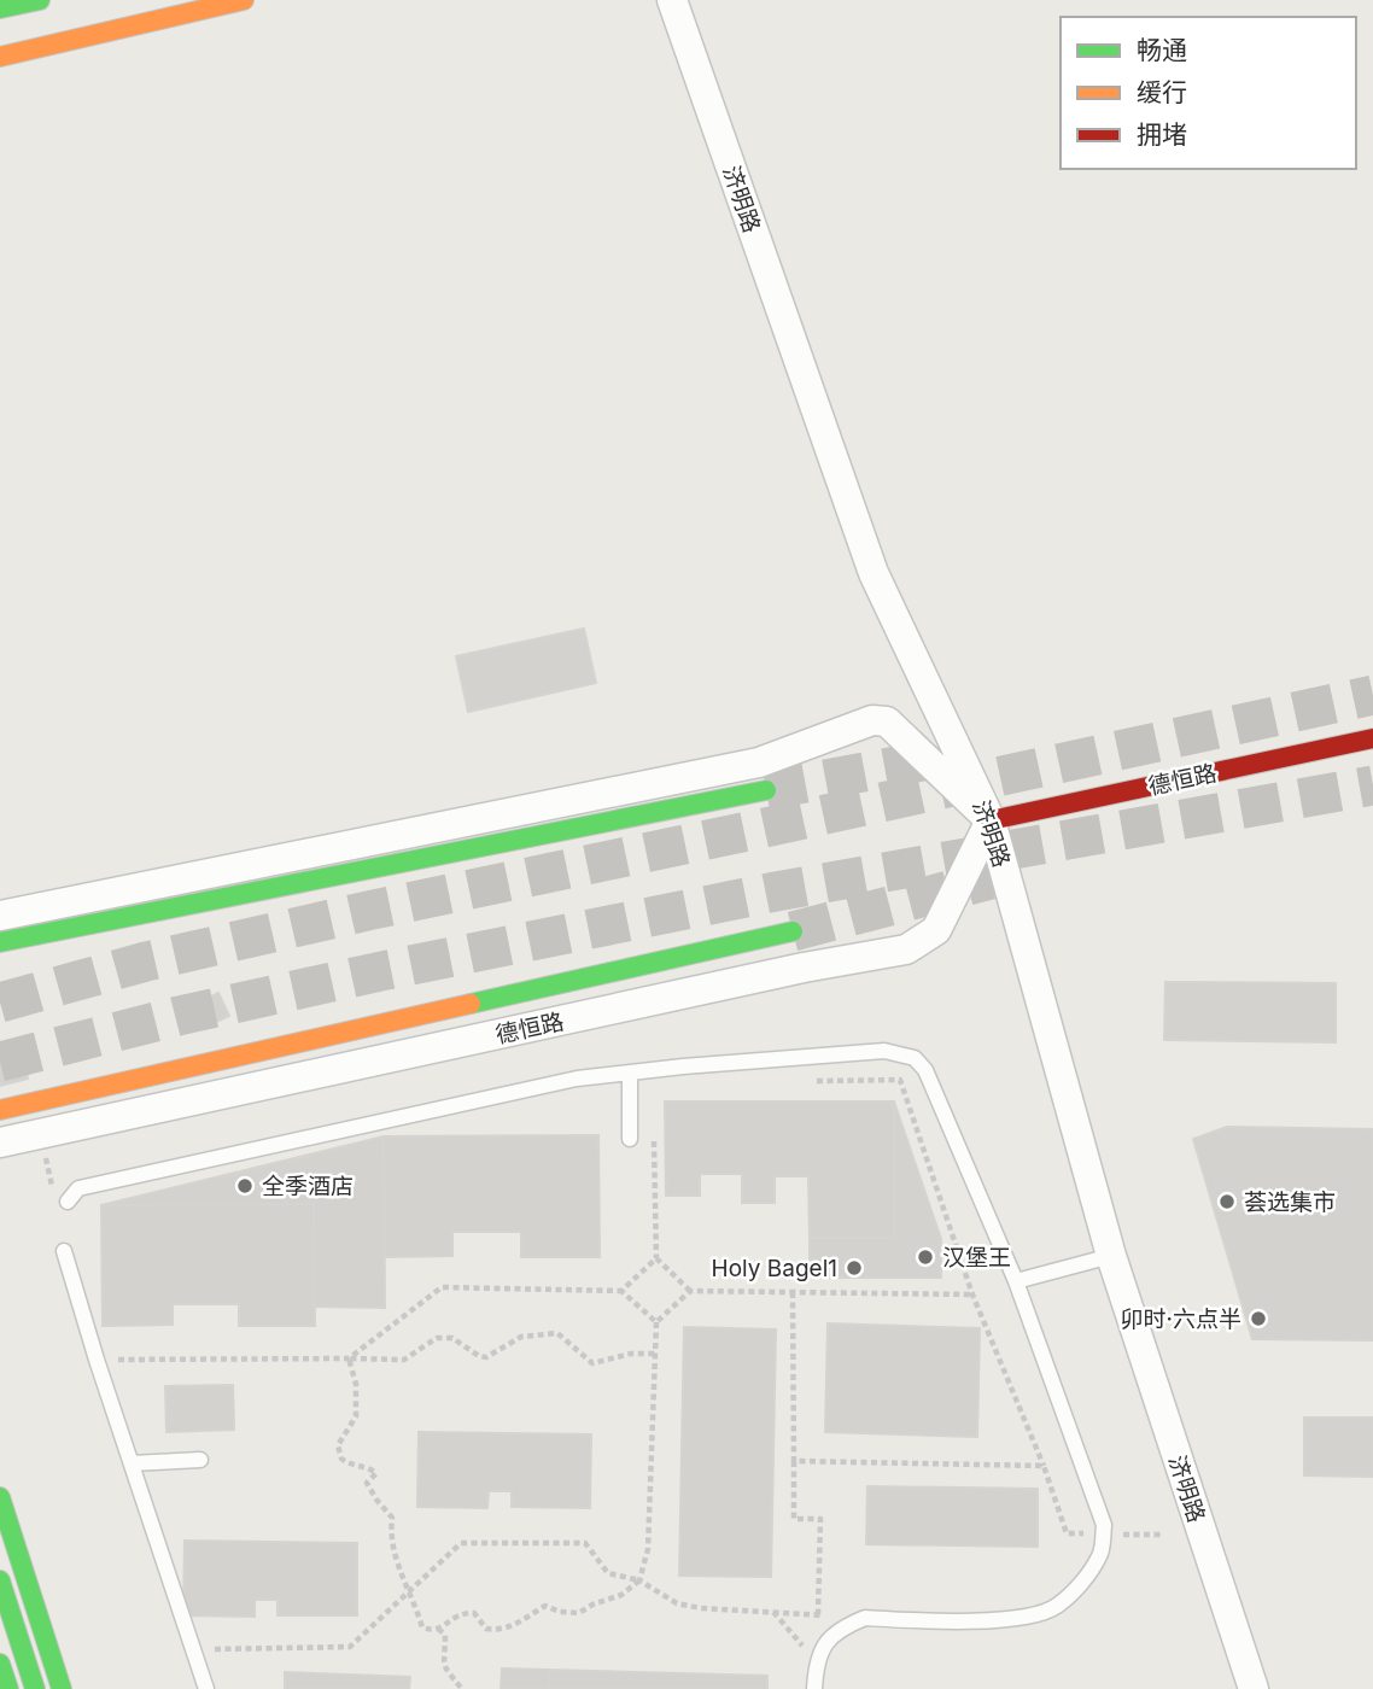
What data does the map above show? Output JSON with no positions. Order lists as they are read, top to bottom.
{
  "streets": {
    "main road": ["德恒路"],
    "street": ["济明路"]
  },
  "crossings": [
    ["济明路", "德恒路"]
  ],
  "places": [
    "全季酒店",
    "荟选集市",
    "汉堡王",
    "Holy Bagel1",
    "卯时·六点半"
  ],
  "legend": ["畅通", "缓行", "拥堵"]
}
